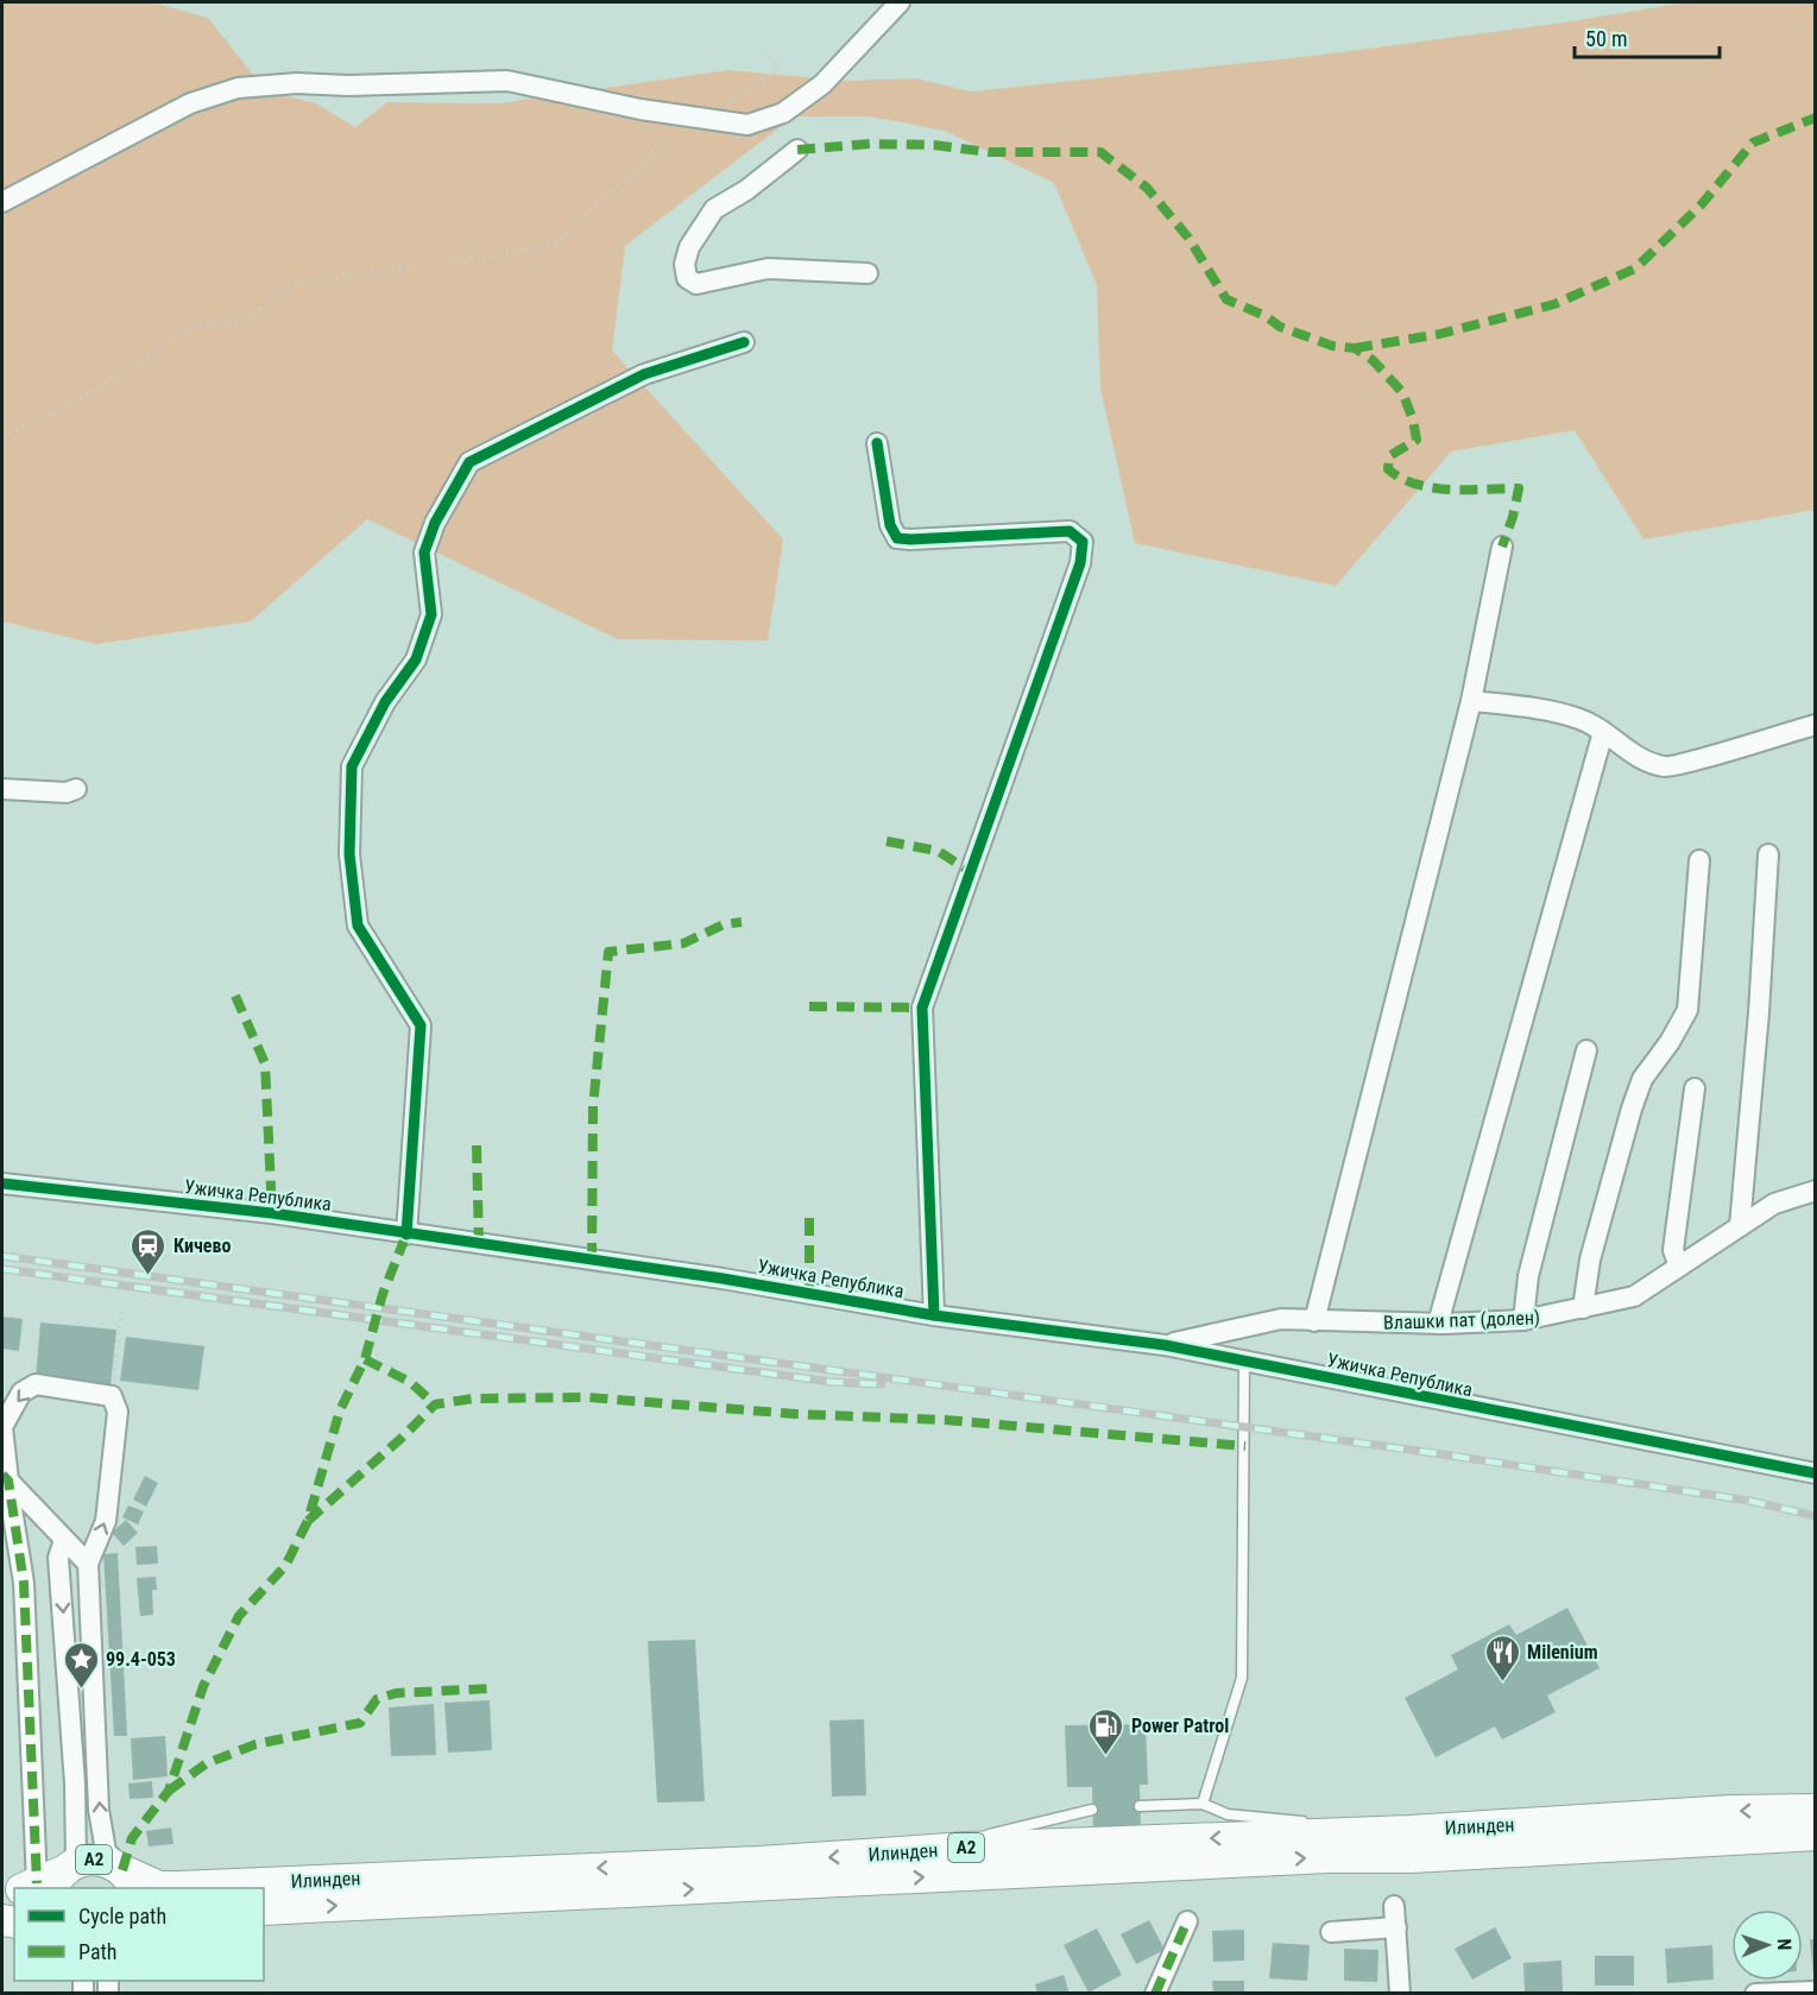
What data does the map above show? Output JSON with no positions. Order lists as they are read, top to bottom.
{
  "streets": {
    "main road": ["Илинден", "A2"],
    "street": ["Ужичка Република", "Влашки пат (долен)"]
  },
  "crossings": [
    ["Ужичка Република", "Влашки пат (долен)"]
  ],
  "places": {
    "station": ["Кичево"],
    "restaurant": ["Milenium"],
    "place": ["99.4-053"],
    "fuel station": ["Power Patrol"]
  },
  "legend": ["Cycle path", "Path"],
  "scale_bar": "50 m",
  "north": "right"
}
